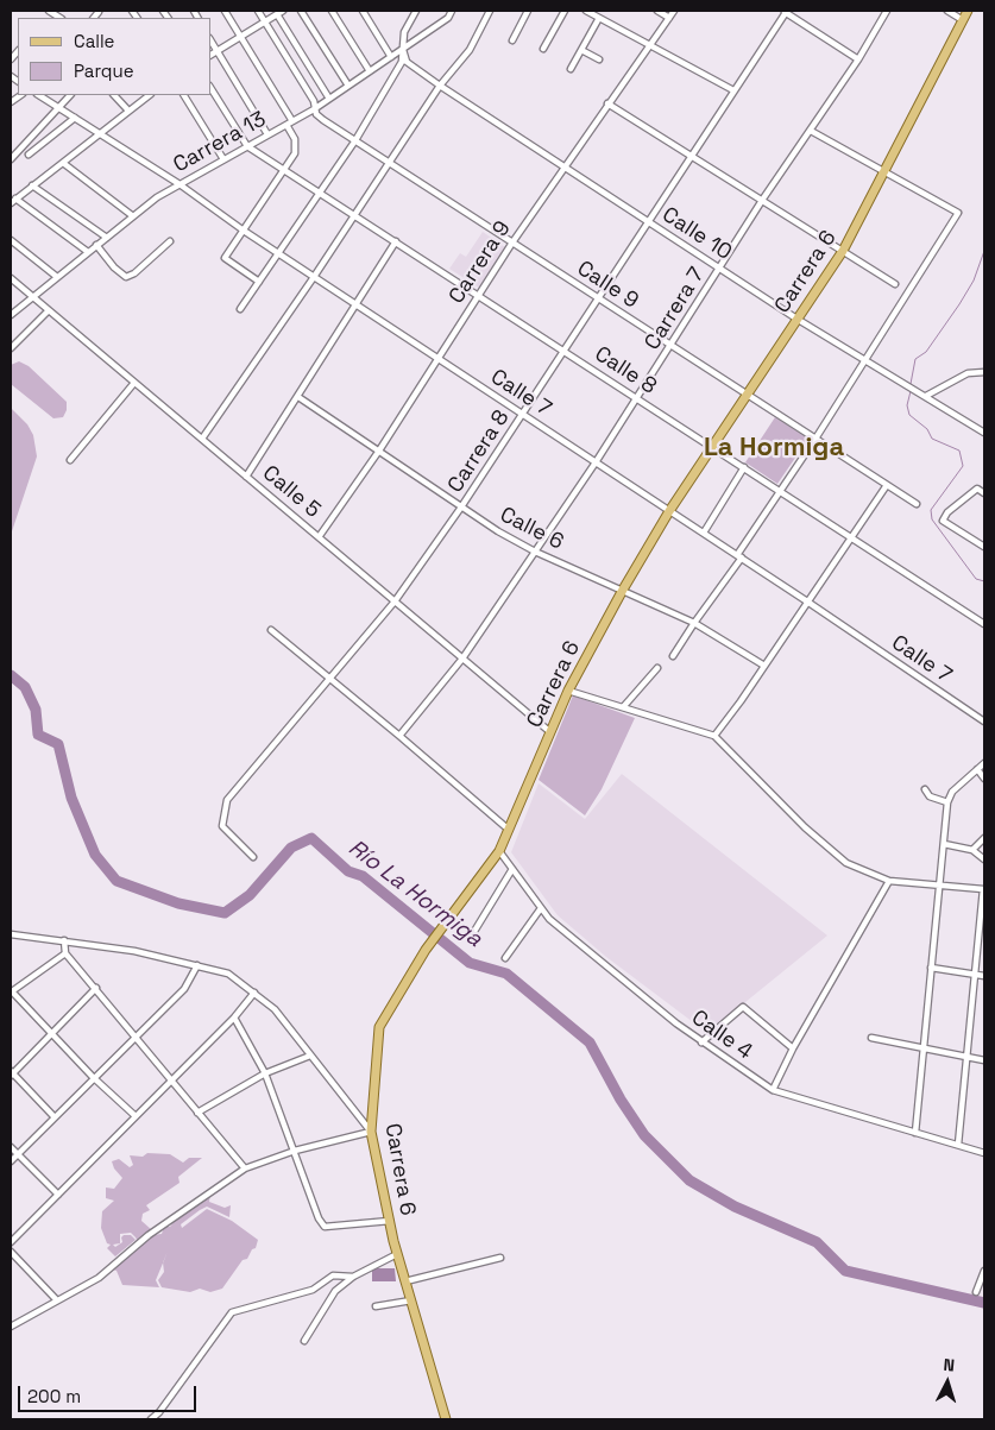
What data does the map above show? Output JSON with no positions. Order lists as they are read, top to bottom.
{
  "streets": {
    "main road": ["Carrera 6"],
    "street": [
      "Carrera 13",
      "Calle 10",
      "Carrera 9",
      "Calle 9",
      "Carrera 7",
      "Calle 8",
      "Calle 7",
      "Carrera 8",
      "Calle 5",
      "Calle 6",
      "Calle 4"
    ]
  },
  "crossings": [
    ["Carrera 13", "Calle 10"],
    ["Carrera 13", "Calle 9"],
    ["Carrera 13", "Calle 8"],
    ["Carrera 13", "Calle 7"],
    ["Carrera 13", "Calle 5"],
    ["Calle 10", "Carrera 9"],
    ["Calle 10", "Carrera 6"],
    ["Calle 10", "Carrera 7"],
    ["Calle 10", "Carrera 8"],
    ["Carrera 9", "Calle 9"],
    ["Carrera 9", "Calle 8"],
    ["Carrera 9", "Calle 7"],
    ["Carrera 9", "Calle 5"],
    ["Carrera 9", "Calle 6"],
    ["Carrera 6", "Calle 9"],
    ["Carrera 6", "Calle 8"],
    ["Carrera 6", "Calle 7"],
    ["Carrera 6", "Calle 5"],
    ["Carrera 6", "Calle 6"],
    ["Carrera 6", "Calle 4"],
    ["Calle 9", "Carrera 7"],
    ["Calle 9", "Carrera 8"],
    ["Carrera 7", "Calle 8"],
    ["Carrera 7", "Calle 7"],
    ["Carrera 7", "Calle 5"],
    ["Carrera 7", "Calle 6"],
    ["Calle 8", "Carrera 8"],
    ["Calle 7", "Carrera 8"],
    ["Carrera 8", "Calle 5"],
    ["Carrera 8", "Calle 6"]
  ],
  "districts": ["La Hormiga"],
  "water": ["Río La Hormiga"],
  "legend": ["Calle", "Parque"],
  "scale_bar": "200 m",
  "north": "top"
}
